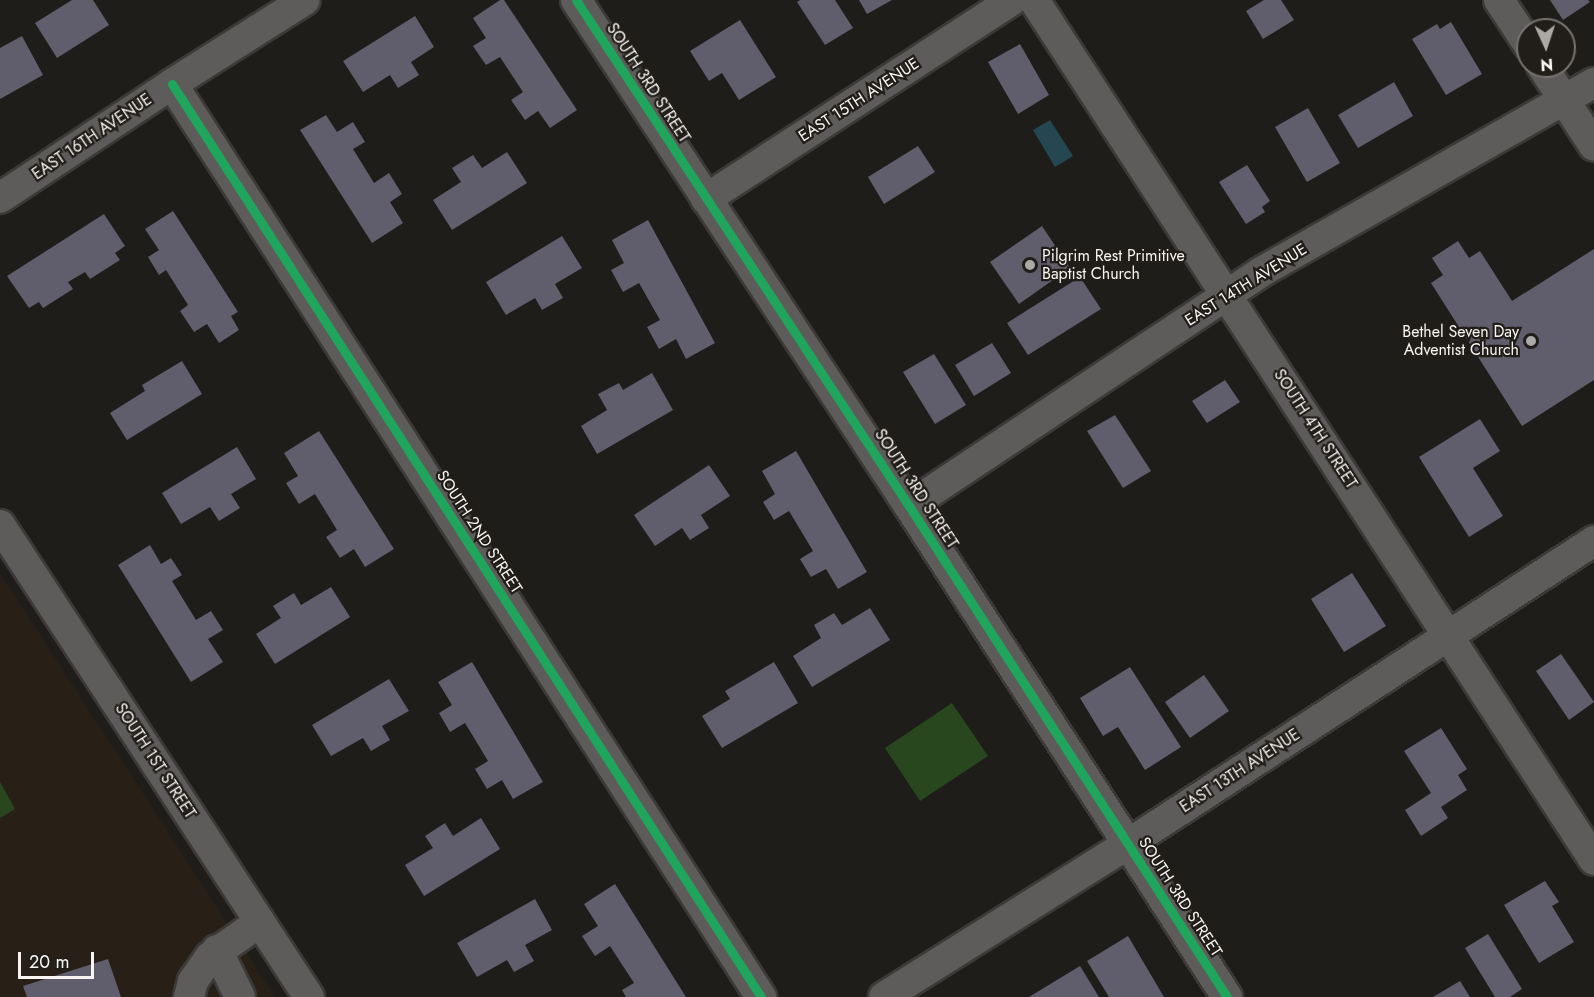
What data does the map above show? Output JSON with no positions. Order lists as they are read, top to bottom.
{
  "streets": {
    "street": [
      "SOUTH 3RD STREET",
      "EAST 15TH AVENUE",
      "EAST 16TH AVENUE",
      "EAST 14TH AVENUE",
      "SOUTH 4TH STREET",
      "SOUTH 2ND STREET",
      "SOUTH 1ST STREET",
      "EAST 13TH AVENUE"
    ]
  },
  "crossings": [
    ["SOUTH 3RD STREET", "EAST 15TH AVENUE"],
    ["SOUTH 3RD STREET", "EAST 14TH AVENUE"],
    ["SOUTH 3RD STREET", "EAST 13TH AVENUE"],
    ["EAST 16TH AVENUE", "SOUTH 2ND STREET"],
    ["EAST 14TH AVENUE", "SOUTH 4TH STREET"],
    ["SOUTH 4TH STREET", "EAST 13TH AVENUE"]
  ],
  "places": ["Pilgrim Rest Primitive Baptist Church", "Bethel Seven Day Adventist Church"],
  "scale_bar": "20 m",
  "north": "bottom"
}
